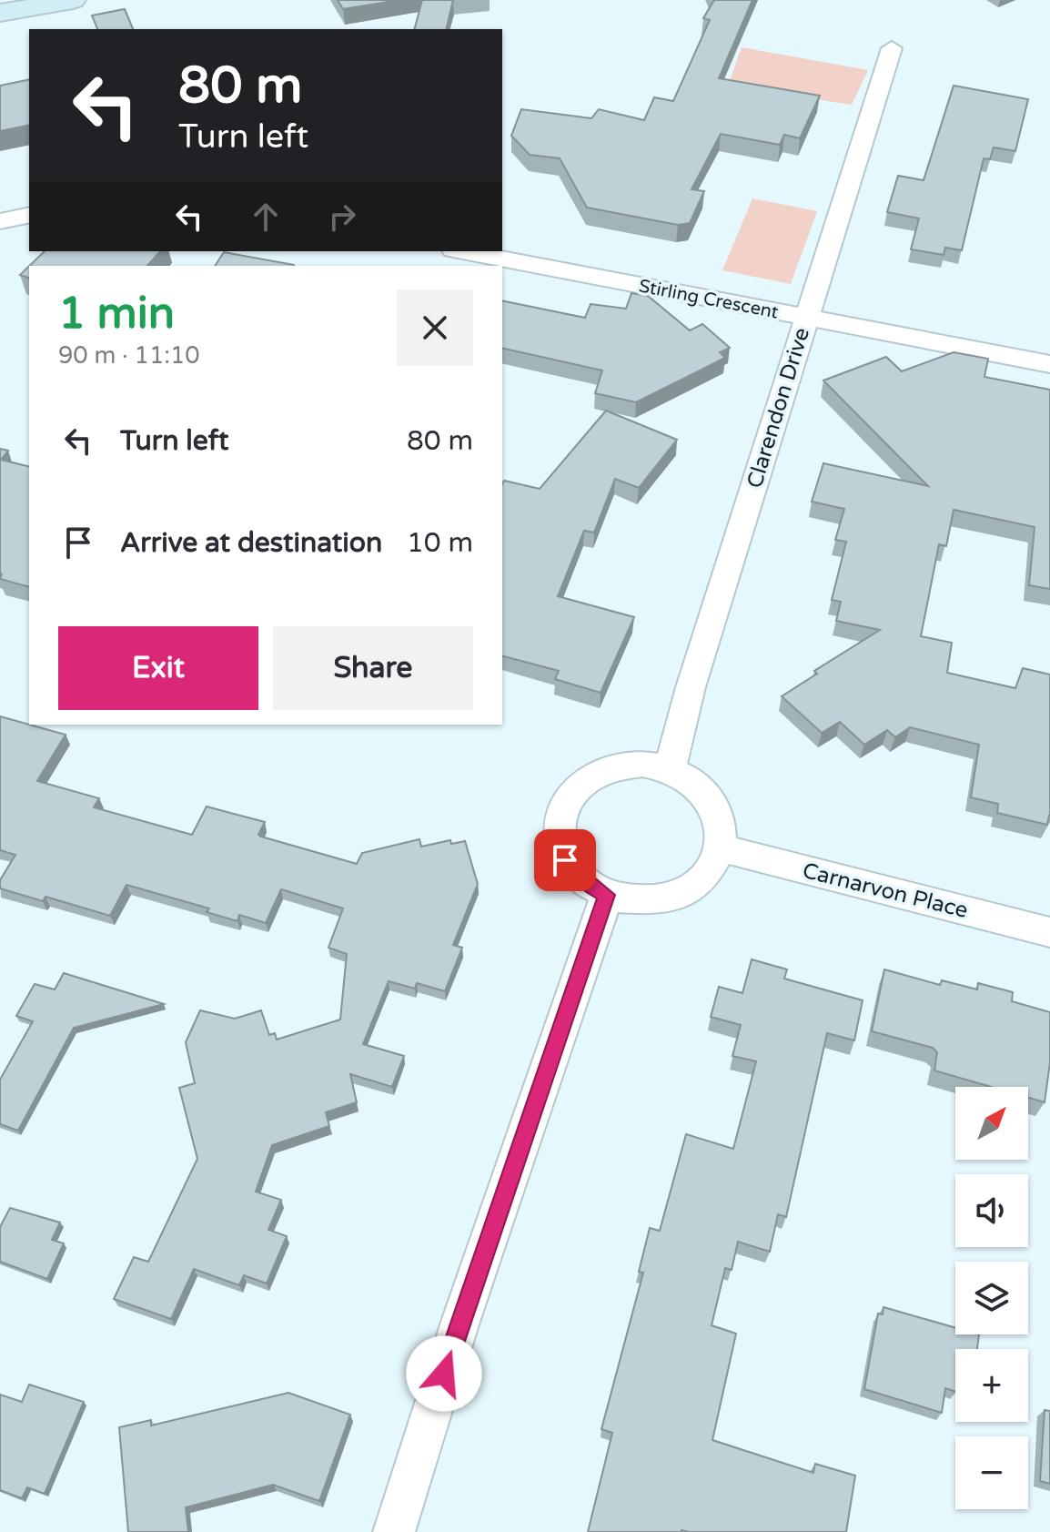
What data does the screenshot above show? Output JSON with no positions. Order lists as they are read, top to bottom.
{
  "streets": {
    "street": ["Stirling Crescent", "Clarendon Drive", "Carnarvon Place"]
  },
  "crossings": [
    ["Stirling Crescent", "Clarendon Drive"],
    ["Clarendon Drive", "Carnarvon Place"]
  ],
  "north": "top right",
  "page": {
    "turn": ["80 m", "Turn left"],
    "heading": ["1 min", "90 m · 11:10"],
    "list": [
      {
        "name": "Turn left",
        "value": "80 m"
      },
      {
        "name": "Arrive at destination",
        "value": "10 m"
      }
    ],
    "buttons": ["Exit", "Share"],
    "map_buttons": ["+", "−"]
  }
}
